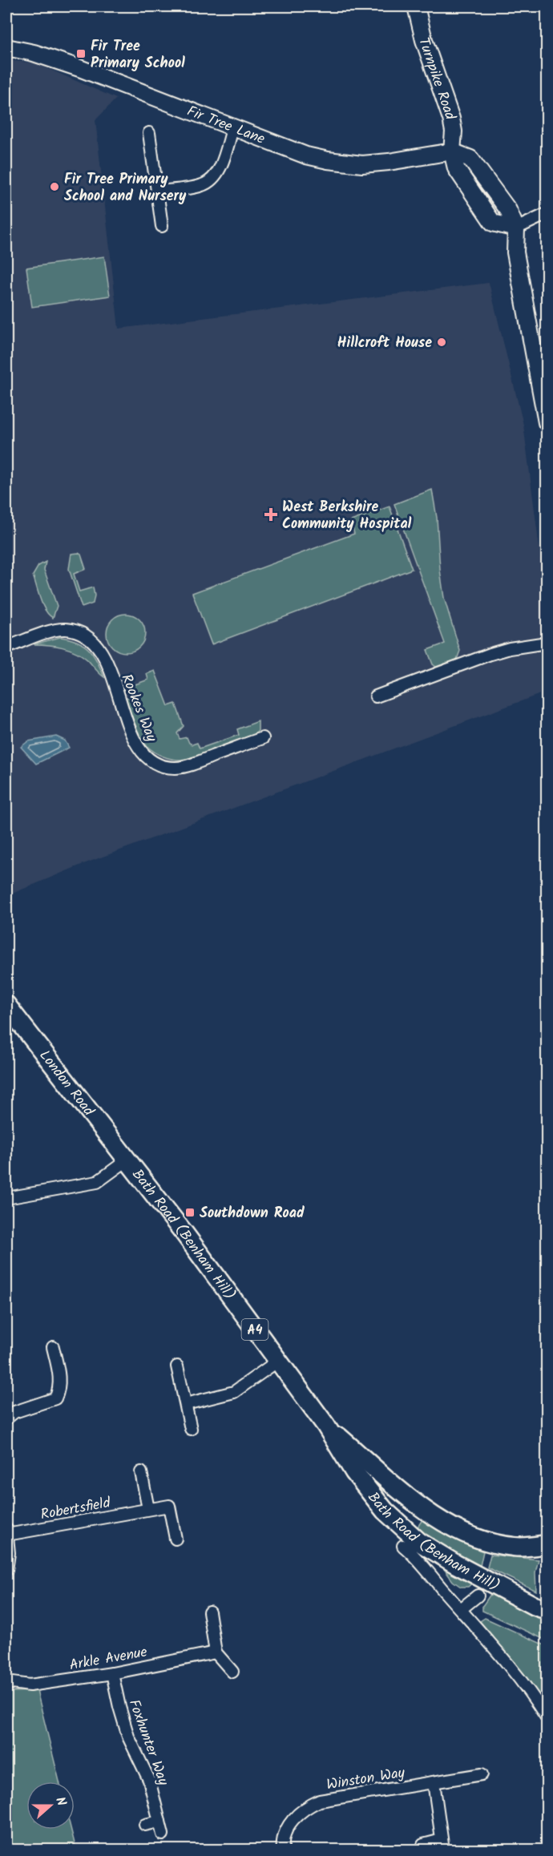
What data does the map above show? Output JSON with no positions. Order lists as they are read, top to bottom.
{
  "streets": {
    "main road": ["London Road", "Bath Road (Benham Hill)", "A4"],
    "street": [
      "Turnpike Road",
      "Fir Tree Lane",
      "Rookes Way",
      "Robertsfield",
      "Arkle Avenue",
      "Foxhunter Way",
      "Winston Way"
    ]
  },
  "crossings": [
    ["Turnpike Road", "Fir Tree Lane"],
    ["London Road", "Bath Road (Benham Hill)"],
    ["Arkle Avenue", "Foxhunter Way"]
  ],
  "places": {
    "transit": ["Fir Tree Primary School", "Southdown Road"],
    "other": ["Fir Tree Primary School and Nursery", "Hillcroft House"],
    "health": ["West Berkshire Community Hospital"]
  },
  "north": "right"
}
